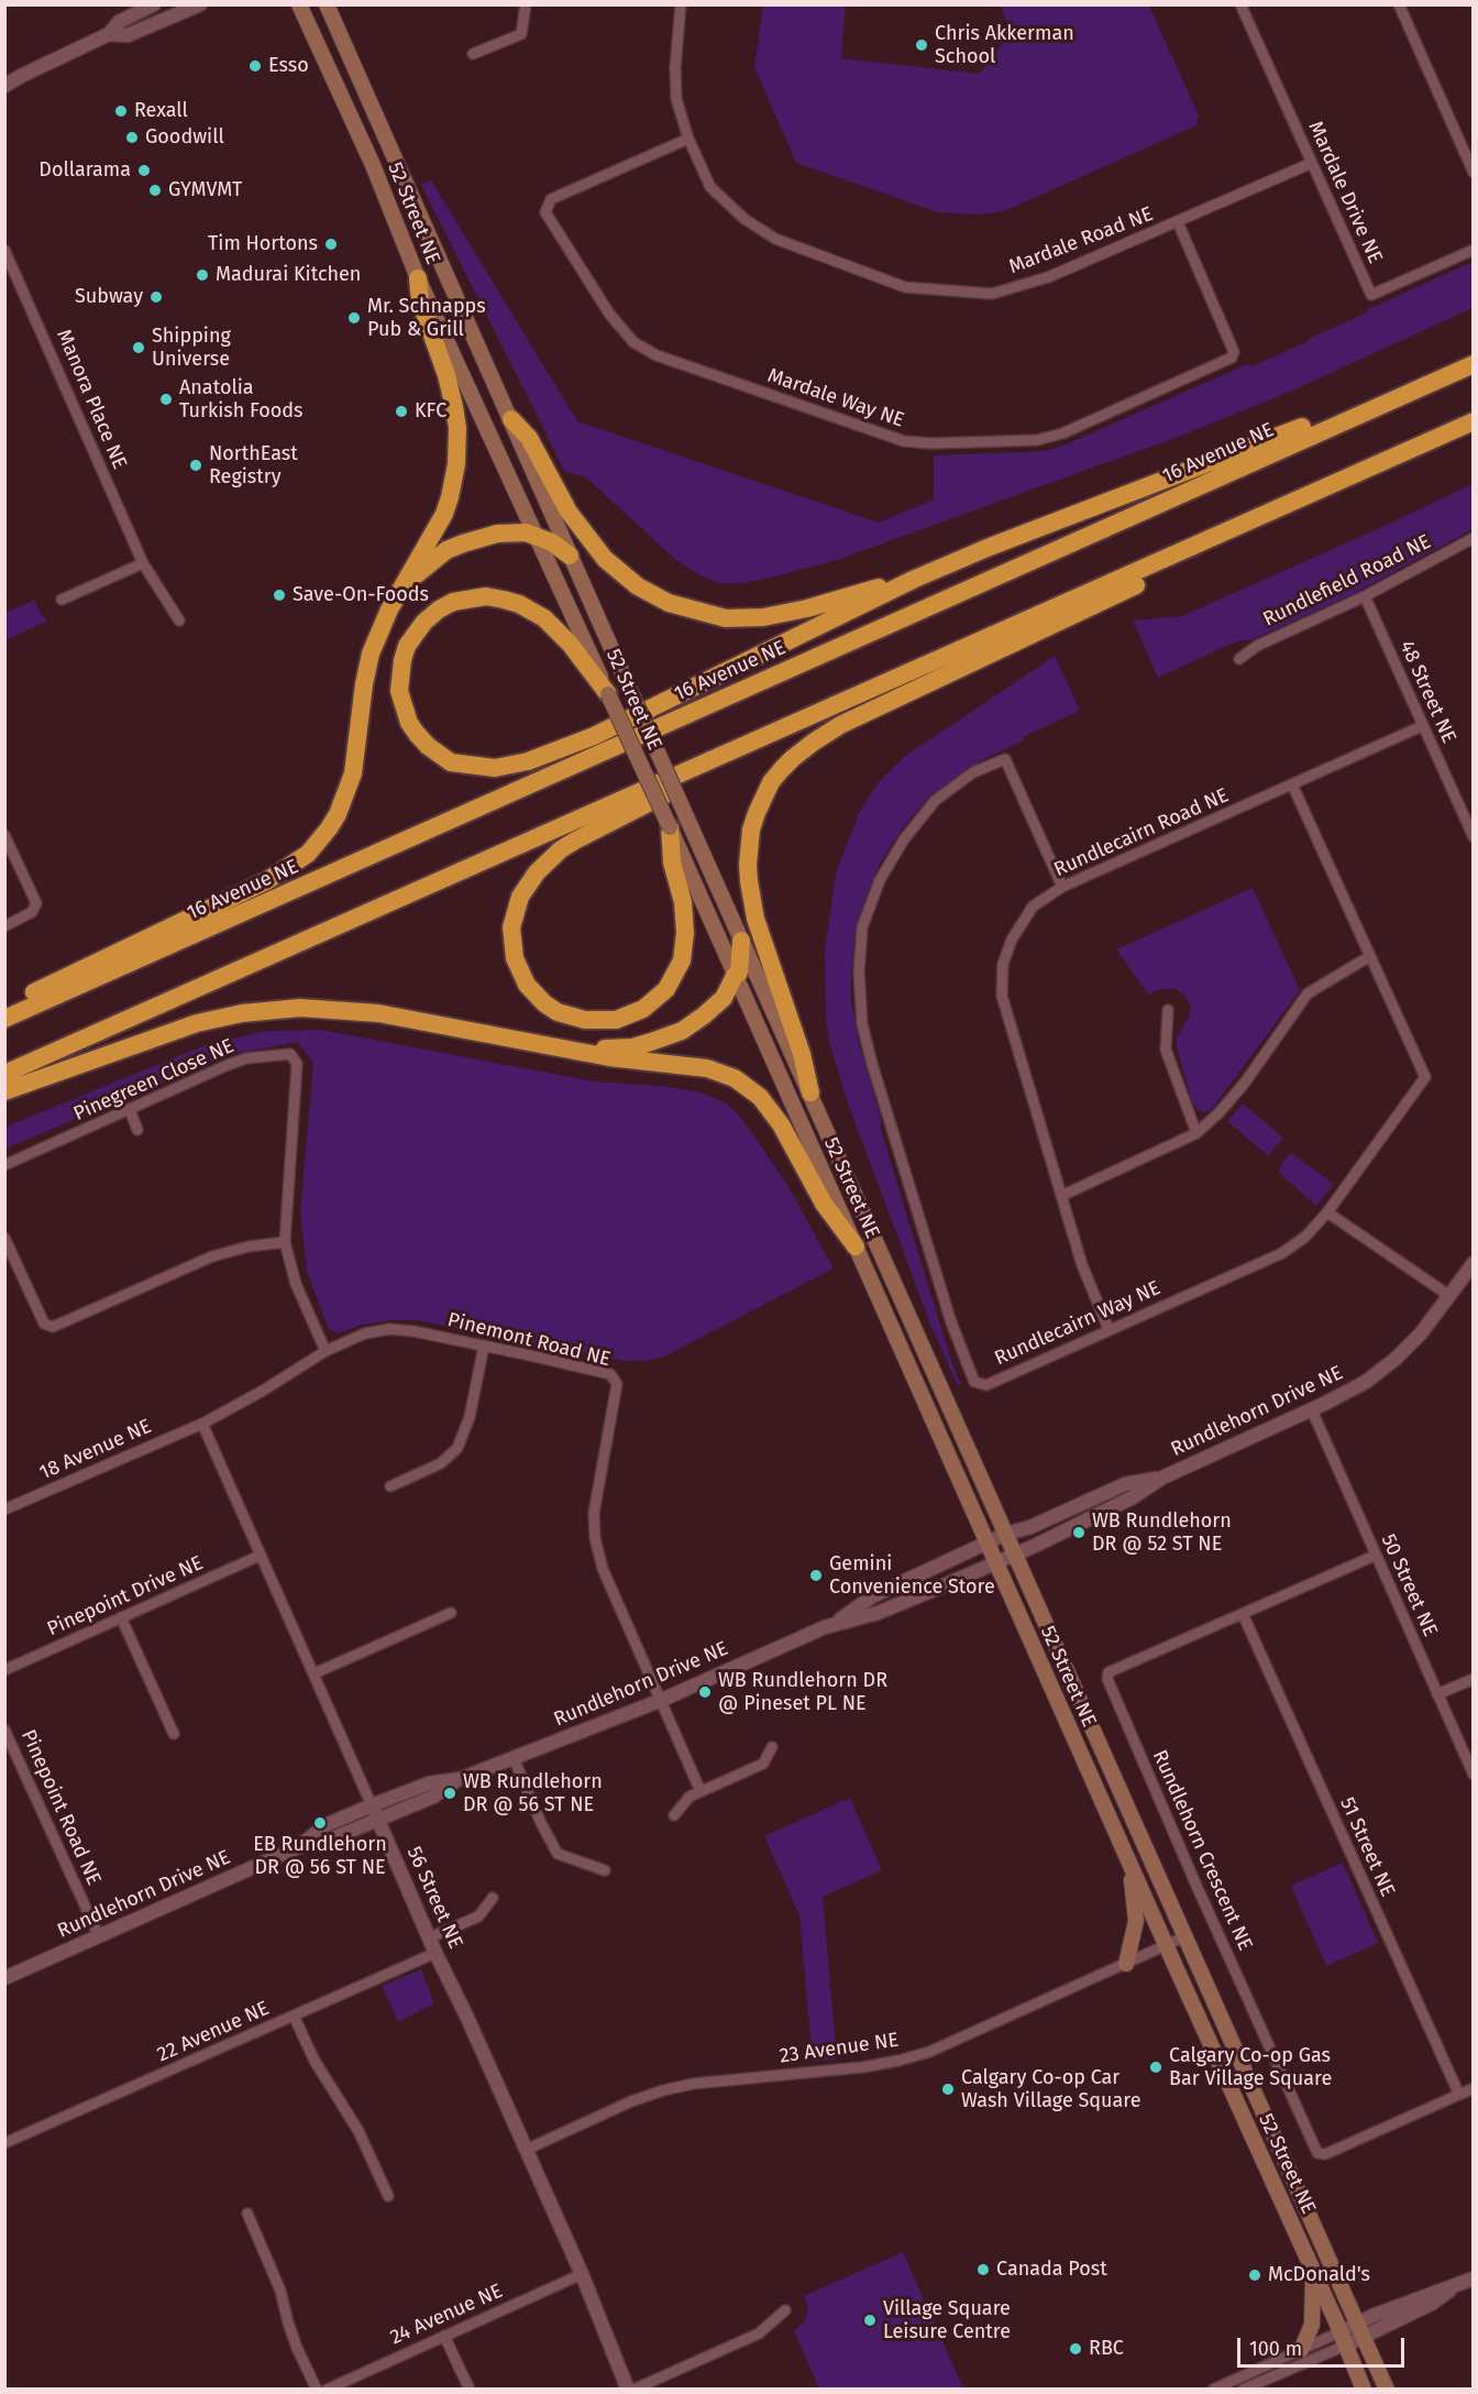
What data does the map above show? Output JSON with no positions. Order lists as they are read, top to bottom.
{
  "streets": {
    "highway": ["16 Avenue NE"],
    "main road": ["52 Street NE"],
    "street": [
      "Mardale Drive NE",
      "Mardale Road NE",
      "Mardale Way NE",
      "Manora Place NE",
      "Rundlefield Road NE",
      "48 Street NE",
      "Rundlecairn Road NE",
      "Pinegreen Close NE",
      "Rundlecairn Way NE",
      "Pinemont Road NE",
      "Rundlehorn Drive NE",
      "18 Avenue NE",
      "50 Street NE",
      "Pinepoint Drive NE",
      "Pinepoint Road NE",
      "51 Street NE",
      "Rundlehorn Crescent NE",
      "56 Street NE",
      "22 Avenue NE",
      "23 Avenue NE",
      "24 Avenue NE"
    ]
  },
  "crossings": [
    ["Mardale Drive NE", "Mardale Road NE"],
    ["52 Street NE", "Rundlehorn Drive NE"],
    ["52 Street NE", "23 Avenue NE"],
    ["Mardale Road NE", "Mardale Way NE"],
    ["Rundlefield Road NE", "48 Street NE"],
    ["48 Street NE", "Rundlecairn Road NE"],
    ["Rundlecairn Road NE", "Rundlecairn Way NE"],
    ["Pinegreen Close NE", "Pinemont Road NE"],
    ["Pinemont Road NE", "Rundlehorn Drive NE"],
    ["Pinemont Road NE", "18 Avenue NE"],
    ["Pinemont Road NE", "56 Street NE"],
    ["Rundlehorn Drive NE", "50 Street NE"],
    ["Rundlehorn Drive NE", "Pinepoint Road NE"],
    ["Rundlehorn Drive NE", "56 Street NE"],
    ["18 Avenue NE", "56 Street NE"],
    ["50 Street NE", "Rundlehorn Crescent NE"],
    ["Pinepoint Drive NE", "56 Street NE"],
    ["51 Street NE", "Rundlehorn Crescent NE"],
    ["56 Street NE", "22 Avenue NE"],
    ["56 Street NE", "23 Avenue NE"],
    ["56 Street NE", "24 Avenue NE"]
  ],
  "places": [
    "Chris Akkerman School",
    "Esso",
    "Rexall",
    "Goodwill",
    "Dollarama",
    "GYMVMT",
    "Tim Hortons",
    "Madurai Kitchen",
    "Subway",
    "Mr. Schnapps Pub & Grill",
    "Shipping Universe",
    "Anatolia Turkish Foods",
    "KFC",
    "NorthEast Registry",
    "Save-On-Foods",
    "WB Rundlehorn DR @ 52 ST NE",
    "Gemini Convenience Store",
    "WB Rundlehorn DR @ Pineset PL NE",
    "WB Rundlehorn DR @ 56 ST NE",
    "EB Rundlehorn DR @ 56 ST NE",
    "Calgary Co-op Gas Bar Village Square",
    "Calgary Co-op Car Wash Village Square",
    "Canada Post",
    "McDonald's",
    "Village Square Leisure Centre",
    "RBC"
  ],
  "scale_bar": "100 m"
}
